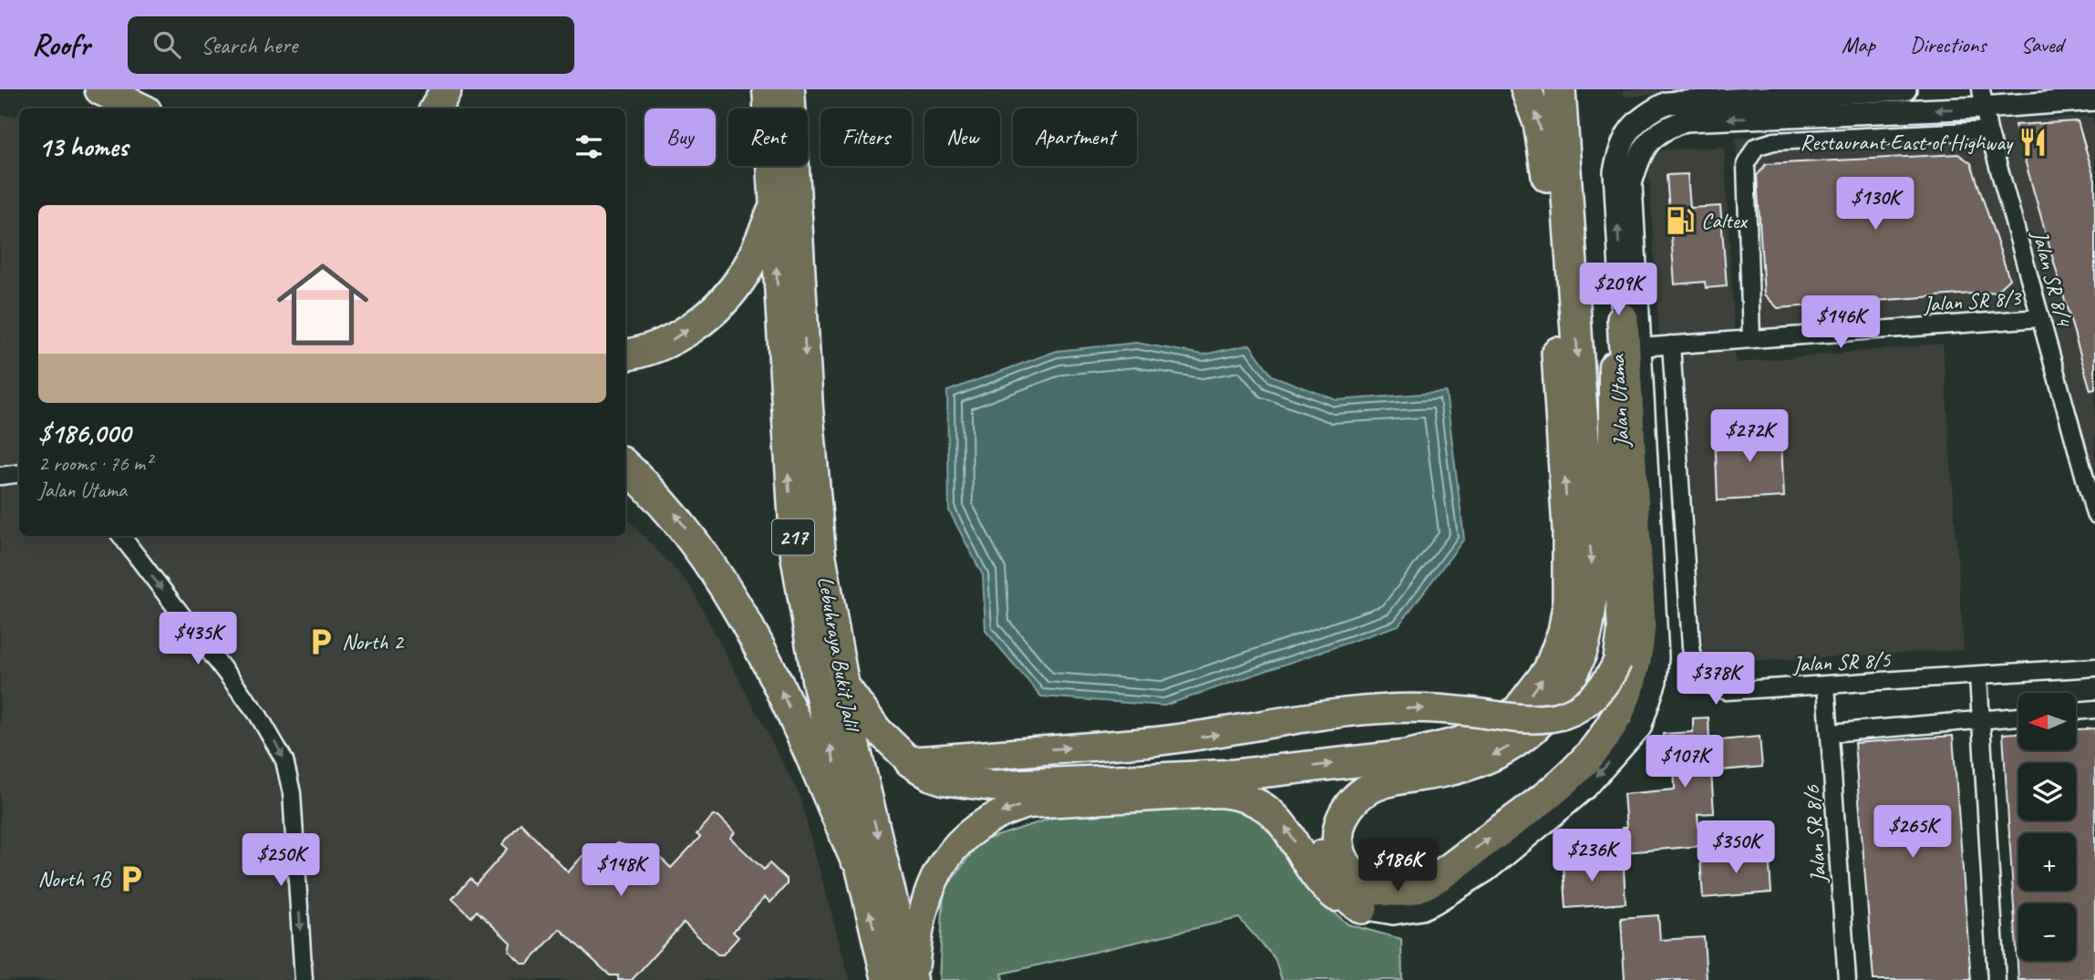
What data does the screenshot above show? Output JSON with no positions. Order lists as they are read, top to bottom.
{
  "streets": {
    "highway": ["217", "Lebuhraya Bukit Jalil"],
    "street": [
      "Jalan SR 8/4",
      "Jalan SR 8/3",
      "Jalan Utama",
      "Jalan SR 8/5",
      "Jalan SR 8/6"
    ]
  },
  "crossings": [
    ["Jalan SR 8/4", "Jalan SR 8/3"],
    ["Jalan SR 8/4", "Jalan Utama"],
    ["Jalan SR 8/3", "Jalan Utama"],
    ["Jalan SR 8/3", "Jalan SR 8/5"],
    ["Jalan SR 8/5", "Jalan SR 8/6"]
  ],
  "places": {
    "restaurant": ["Restaurant East of Highway"],
    "fuel station": ["Caltex"],
    "parking": ["North 2", "North 1B"]
  },
  "north": "left",
  "page": {
    "header": "Roofr",
    "search": "Search here",
    "nav": ["Map", "Directions", "Saved"],
    "chip": [
      "Buy",
      "Rent",
      "Filters",
      "New",
      "Apartment"
    ],
    "heading": "13 homes",
    "price": [
      "$130K",
      "$209K",
      "$146K",
      "$272K",
      "$435K",
      "$378K",
      "$107K",
      "$265K",
      "$350K",
      "$236K",
      "$250K",
      "$186K",
      "$148K"
    ],
    "list": [
      {
        "name": "$186,000",
        "note": "2 rooms · 76 m² · Jalan Utama"
      }
    ],
    "map_buttons": ["+", "−"]
  }
}
